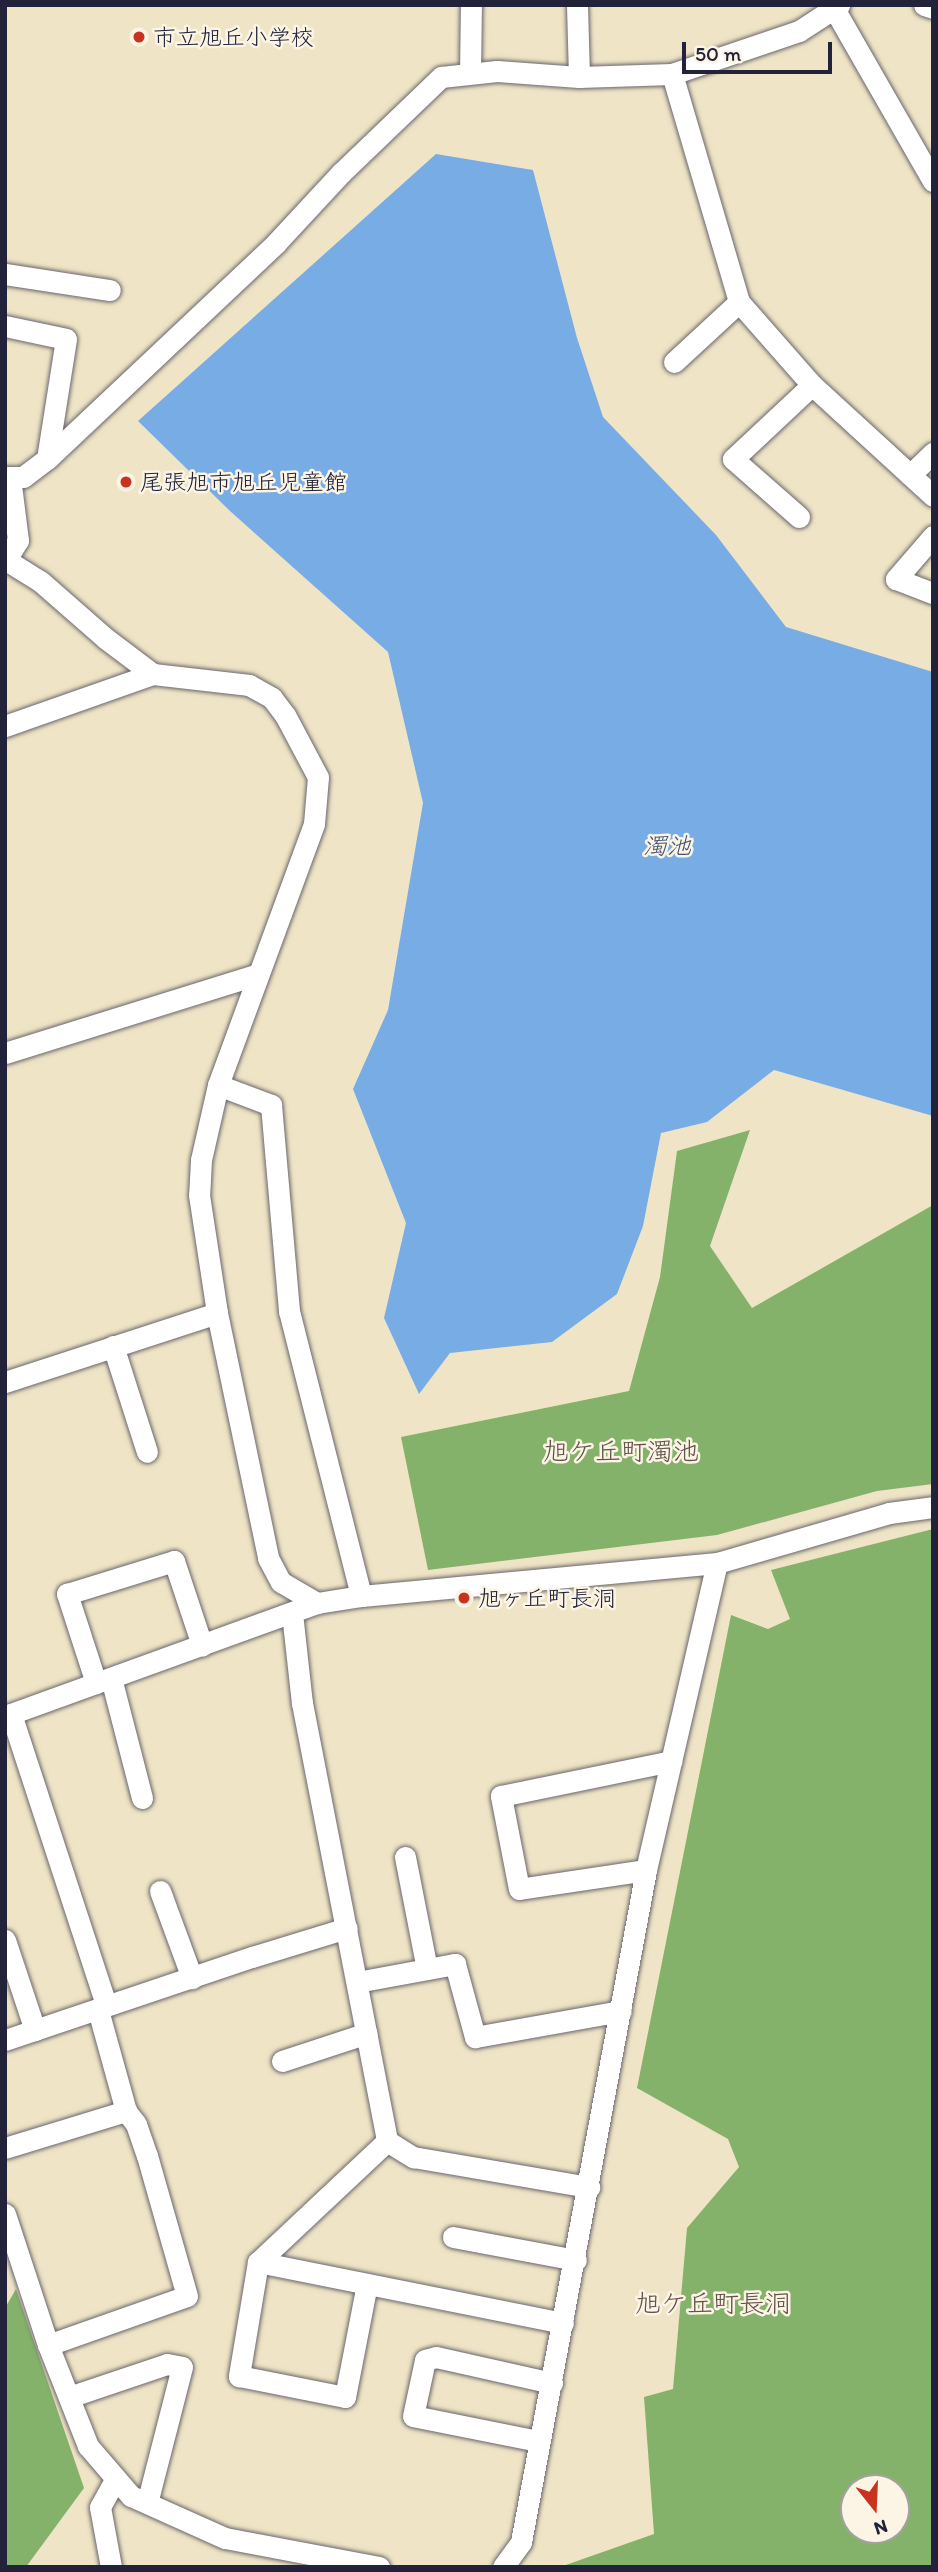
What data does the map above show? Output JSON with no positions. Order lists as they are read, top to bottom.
{
  "districts": ["旭ケ丘町濁池", "旭ケ丘町長洞"],
  "water": ["濁池"],
  "places": ["市立旭丘小学校", "尾張旭市旭丘児童館", "旭ヶ丘町長洞"],
  "scale_bar": "50 m",
  "north": "bottom"
}
